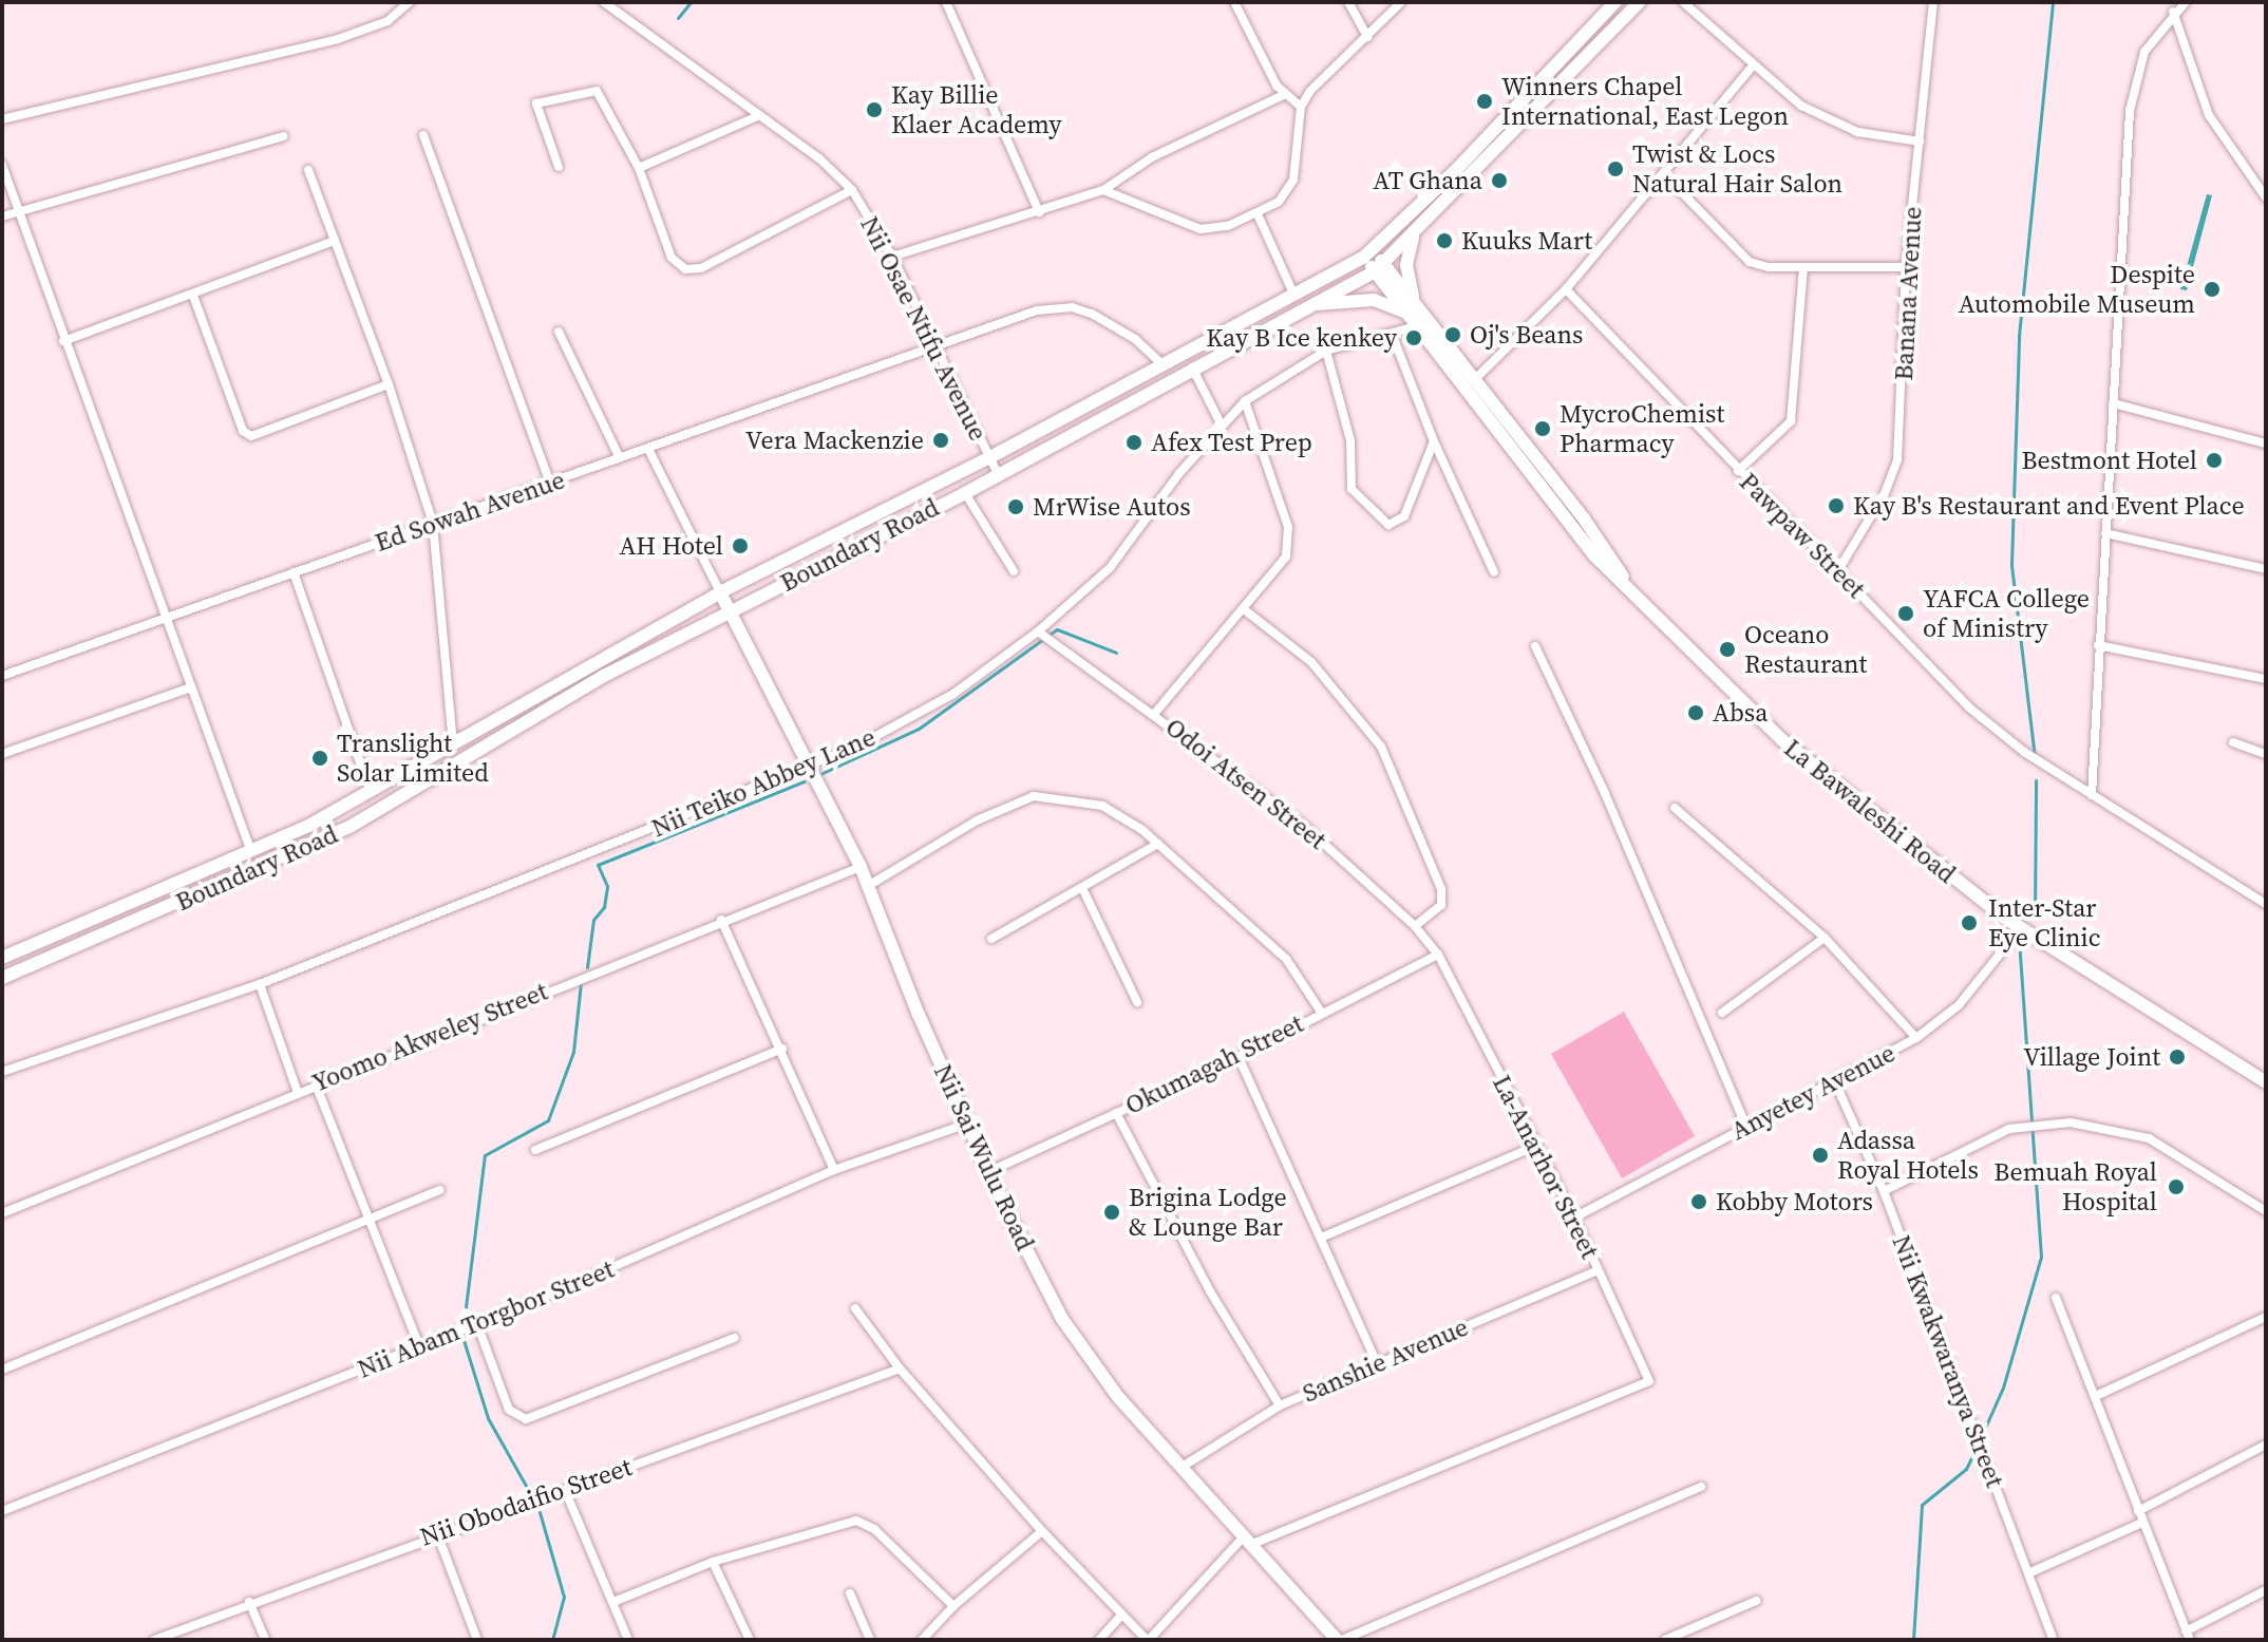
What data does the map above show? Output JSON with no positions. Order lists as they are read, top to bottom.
{
  "streets": {
    "main road": ["Boundary Road", "La Bawaleshi Road", "Nii Sai Wulu Road"],
    "street": [
      "Banana Avenue",
      "Nii Osae Ntifu Avenue",
      "Ed Sowah Avenue",
      "Pawpaw Street",
      "Nii Teiko Abbey Lane",
      "Odoi Atsen Street",
      "Yoomo Akweley Street",
      "Okumagah Street",
      "Anyetey Avenue",
      "La-Anarhor Street",
      "Nii Abam Torgbor Street",
      "Sanshie Avenue",
      "Nii Kwakwaranya Street",
      "Nii Obodaifio Street"
    ]
  },
  "crossings": [
    ["Banana Avenue", "Pawpaw Street"],
    ["Nii Osae Ntifu Avenue", "Ed Sowah Avenue"],
    ["Nii Osae Ntifu Avenue", "Boundary Road"],
    ["Ed Sowah Avenue", "Boundary Road"],
    ["Boundary Road", "La Bawaleshi Road"],
    ["Boundary Road", "Nii Sai Wulu Road"],
    ["Nii Teiko Abbey Lane", "Odoi Atsen Street"],
    ["Nii Teiko Abbey Lane", "La Bawaleshi Road"],
    ["Nii Teiko Abbey Lane", "Nii Sai Wulu Road"],
    ["Odoi Atsen Street", "Okumagah Street"],
    ["Odoi Atsen Street", "La-Anarhor Street"],
    ["La Bawaleshi Road", "Anyetey Avenue"],
    ["Yoomo Akweley Street", "Nii Sai Wulu Road"],
    ["Okumagah Street", "Nii Sai Wulu Road"],
    ["Okumagah Street", "La-Anarhor Street"],
    ["Anyetey Avenue", "La-Anarhor Street"],
    ["Anyetey Avenue", "Nii Kwakwaranya Street"],
    ["Nii Sai Wulu Road", "La-Anarhor Street"],
    ["Nii Sai Wulu Road", "Nii Abam Torgbor Street"],
    ["Nii Sai Wulu Road", "Sanshie Avenue"],
    ["La-Anarhor Street", "Sanshie Avenue"]
  ],
  "places": [
    "Winners Chapel International, East Legon",
    "Kay Billie Klaer Academy",
    "Twist & Locs Natural Hair Salon",
    "AT Ghana",
    "Kuuks Mart",
    "Despite Automobile Museum",
    "Oj's Beans",
    "Kay B Ice kenkey",
    "MycroChemist Pharmacy",
    "Vera Mackenzie",
    "Afex Test Prep",
    "Bestmont Hotel",
    "Kay B's Restaurant and Event Place",
    "MrWise Autos",
    "AH Hotel",
    "YAFCA College of Ministry",
    "Oceano Restaurant",
    "Absa",
    "Translight Solar Limited",
    "Inter-Star Eye Clinic",
    "Village Joint",
    "Adassa Royal Hotels",
    "Bemuah Royal Hospital",
    "Kobby Motors",
    "Brigina Lodge & Lounge Bar"
  ]
}
